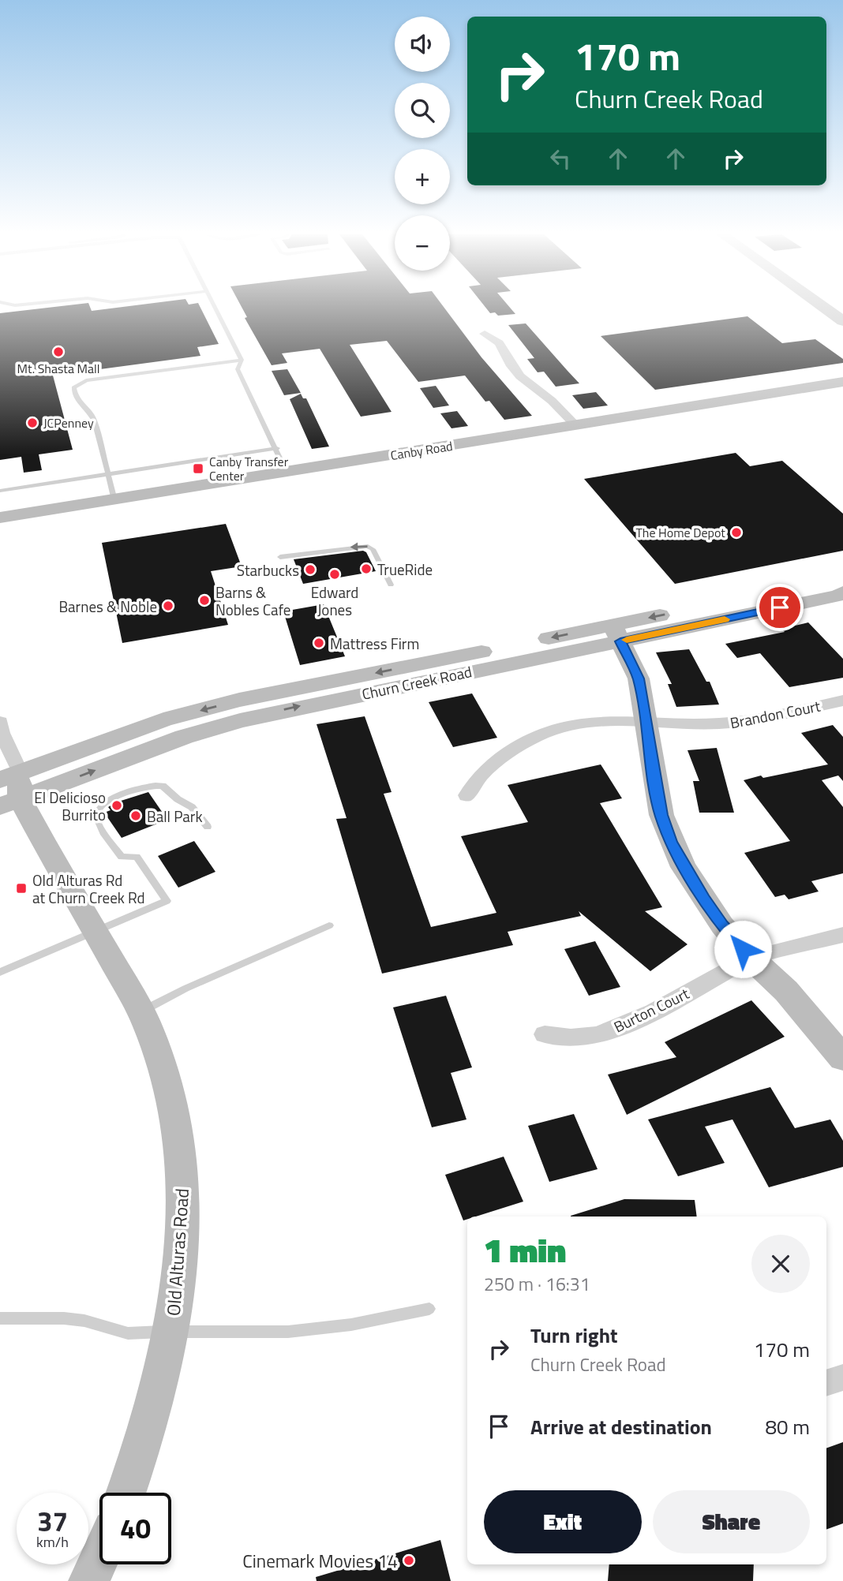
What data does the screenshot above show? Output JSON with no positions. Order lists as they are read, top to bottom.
{
  "streets": {
    "street": [
      "Canby Road",
      "Churn Creek Road",
      "Brandon Court",
      "Burton Court",
      "Old Alturas Road"
    ]
  },
  "crossings": [
    ["Churn Creek Road", "Old Alturas Road"]
  ],
  "places": {
    "other": [
      "Mt. Shasta Mall",
      "JCPenney",
      "The Home Depot",
      "TrueRide",
      "Starbucks",
      "Edward Jones",
      "Barns & Nobles Cafe",
      "Barnes & Noble",
      "Mattress Firm",
      "El Delicioso Burrito",
      "Ball Park",
      "Cinemark Movies 14"
    ],
    "transit": ["Canby Transfer Center", "Old Alturas Rd at Churn Creek Rd"]
  },
  "page": {
    "map_buttons": ["+", "−"],
    "turn": ["170 m", "Churn Creek Road"],
    "heading": ["1 min", "250 m · 16:31"],
    "list": [
      {
        "name": "Turn right",
        "note": "Churn Creek Road",
        "value": "170 m"
      },
      {
        "name": "Arrive at destination",
        "value": "80 m"
      }
    ],
    "buttons": ["Exit", "Share"],
    "speed": "37 km/h",
    "limit": "40"
  }
}
